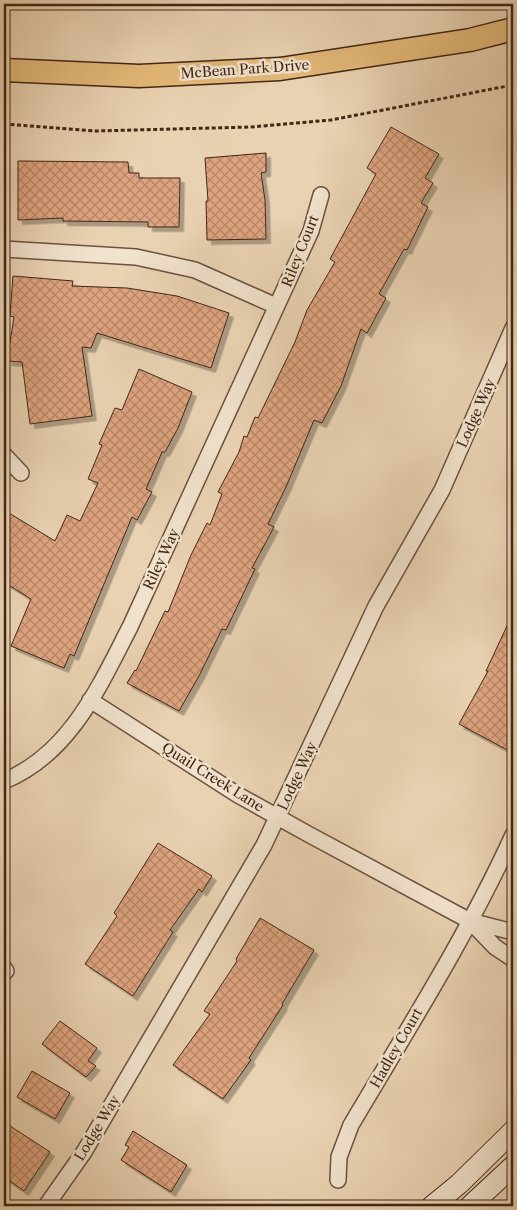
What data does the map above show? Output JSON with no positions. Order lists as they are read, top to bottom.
{
  "streets": {
    "main road": ["McBean Park Drive"],
    "street": [
      "Riley Court",
      "Lodge Way",
      "Riley Way",
      "Quail Creek Lane",
      "Hadley Court"
    ]
  },
  "crossings": [
    ["Riley Court", "Riley Way"],
    ["Lodge Way", "Quail Creek Lane"],
    ["Riley Way", "Quail Creek Lane"],
    ["Quail Creek Lane", "Hadley Court"]
  ]
}
